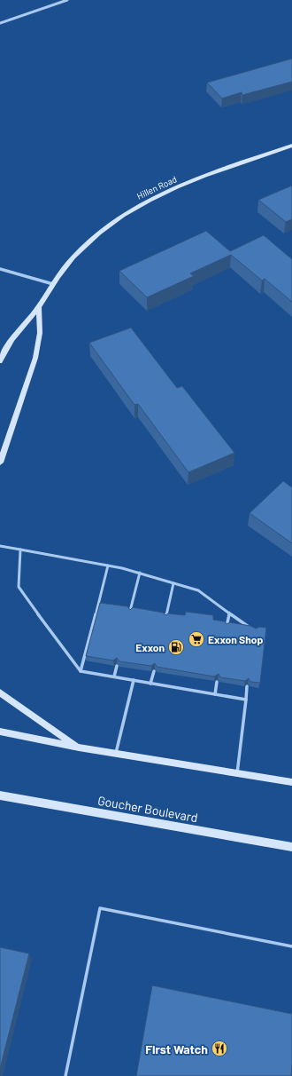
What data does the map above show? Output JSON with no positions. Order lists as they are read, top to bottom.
{
  "streets": {
    "street": ["Hillen Road", "Goucher Boulevard"]
  },
  "places": {
    "supermarket": ["Exxon Shop"],
    "fuel station": ["Exxon"],
    "restaurant": ["First Watch"]
  }
}
